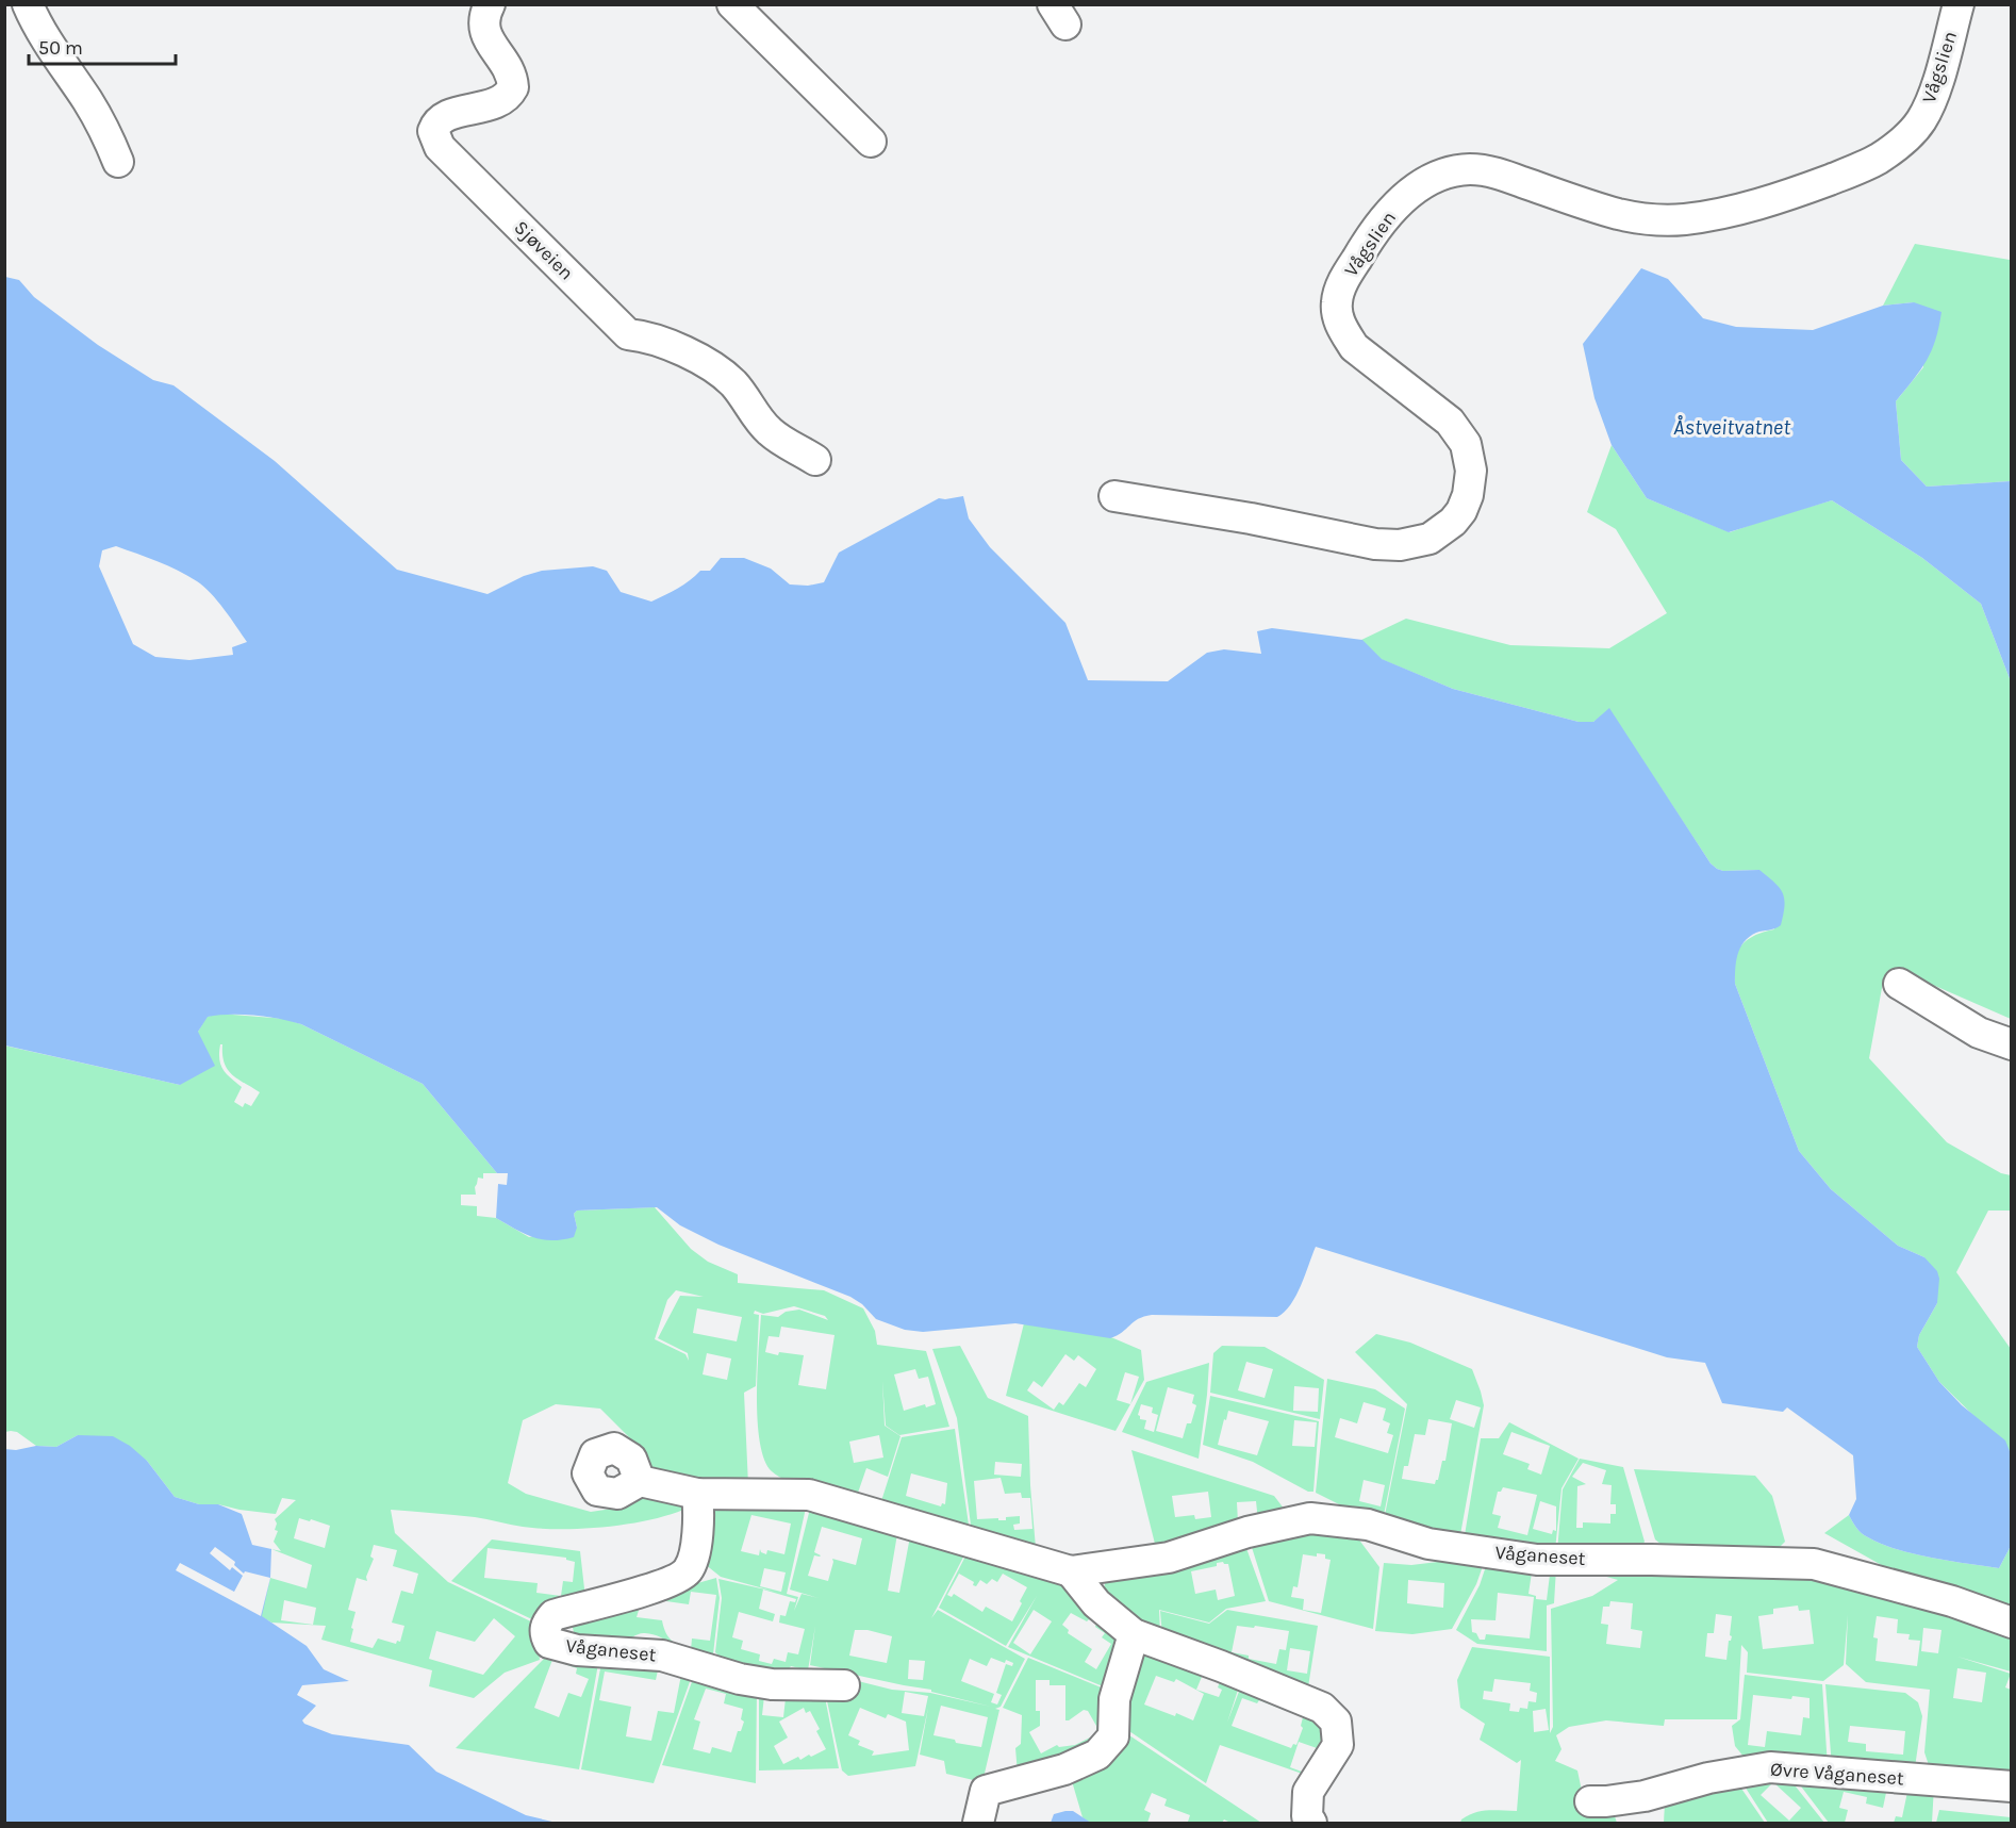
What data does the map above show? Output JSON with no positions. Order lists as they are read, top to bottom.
{
  "streets": {
    "street": [
      "Vågslien",
      "Sjøveien",
      "Våganeset",
      "Øvre Våganeset"
    ]
  },
  "water": ["Åstveitvatnet"],
  "scale_bar": "50 m"
}
